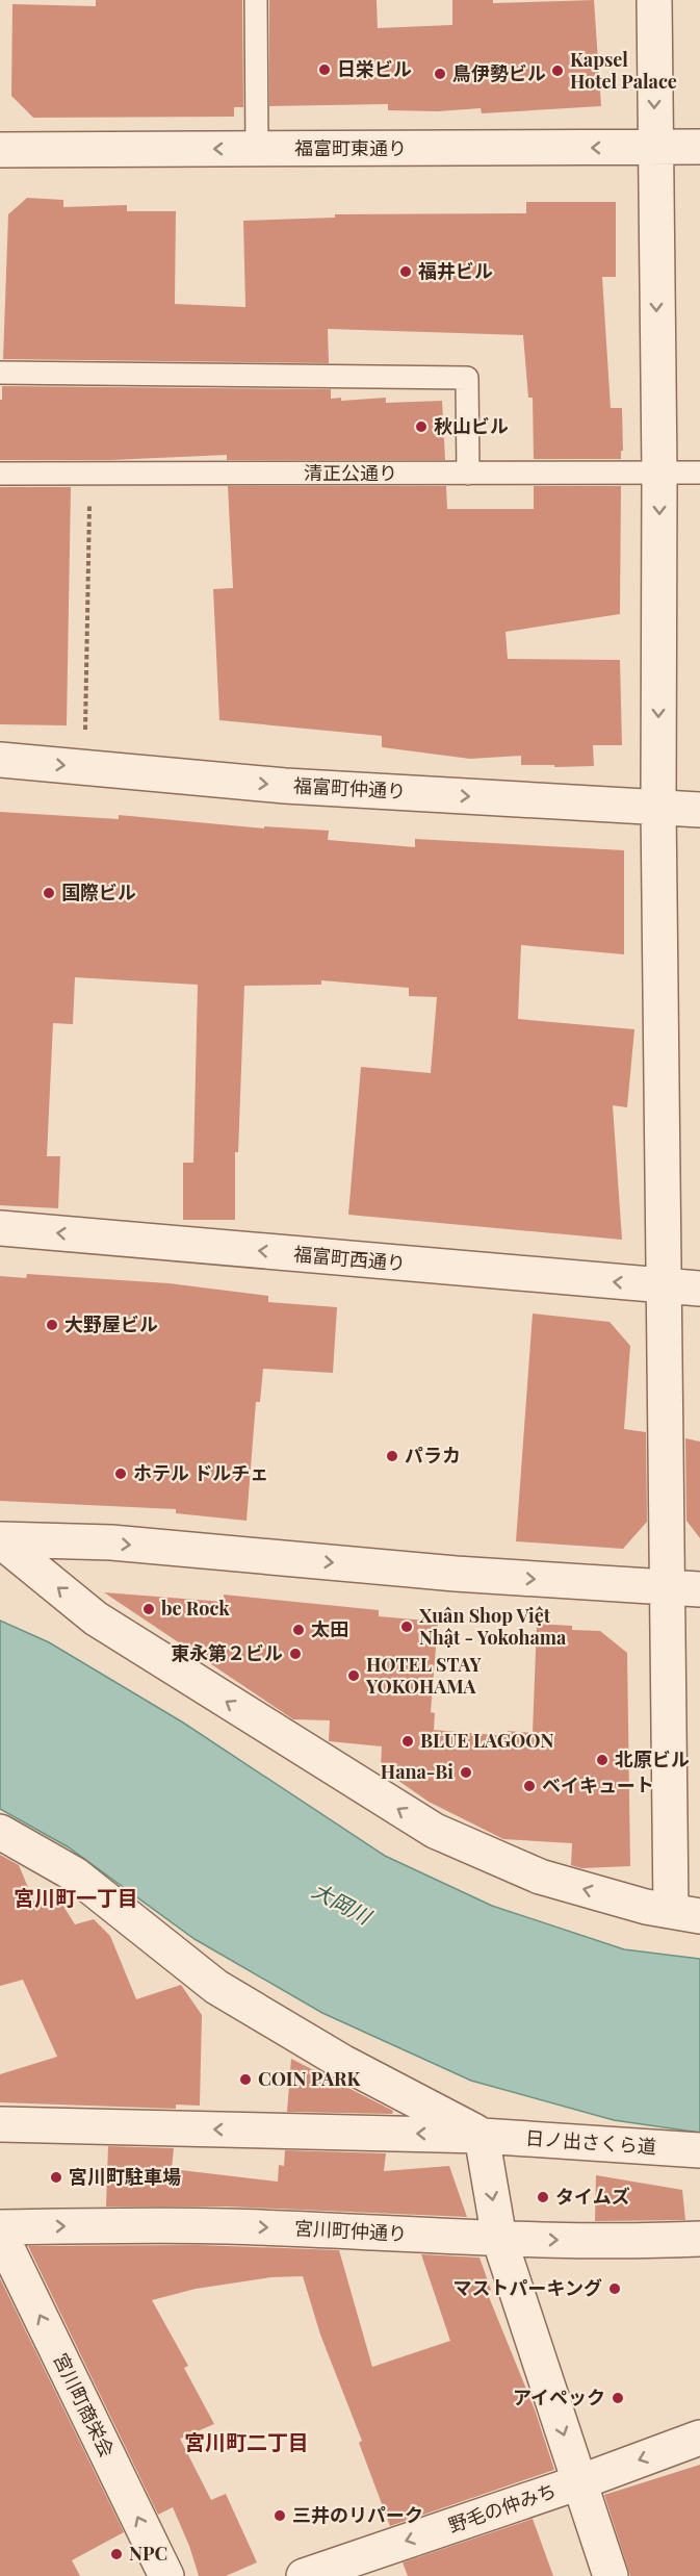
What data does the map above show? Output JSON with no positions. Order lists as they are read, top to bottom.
{
  "streets": {
    "street": [
      "福富町東通り",
      "福富町仲通り",
      "福富町西通り",
      "日ノ出さくら道",
      "宮川町仲通り",
      "宮川町商栄会",
      "野毛の仲みち"
    ],
    "lane": ["清正公通り"]
  },
  "one_way": [
    "福富町東通り",
    "福富町仲通り",
    "宮川町商栄会",
    "野毛の仲みち"
  ],
  "districts": ["宮川町一丁目", "宮川町二丁目"],
  "water": ["大岡川"],
  "places": [
    "日栄ビル",
    "Kapsel Hotel Palace",
    "鳥伊勢ビル",
    "福井ビル",
    "秋山ビル",
    "国際ビル",
    "大野屋ビル",
    "パラカ",
    "ホテル ドルチェ",
    "be Rock",
    "Xuân Shop Việt Nhật - Yokohama",
    "太田",
    "東永第２ビル",
    "HOTEL STAY YOKOHAMA",
    "BLUE LAGOON",
    "北原ビル",
    "Hana-Bi",
    "ベイキュート",
    "COIN PARK",
    "宮川町駐車場",
    "タイムズ",
    "マストパーキング",
    "アイペック",
    "三井のリパーク",
    "NPC"
  ]
}
